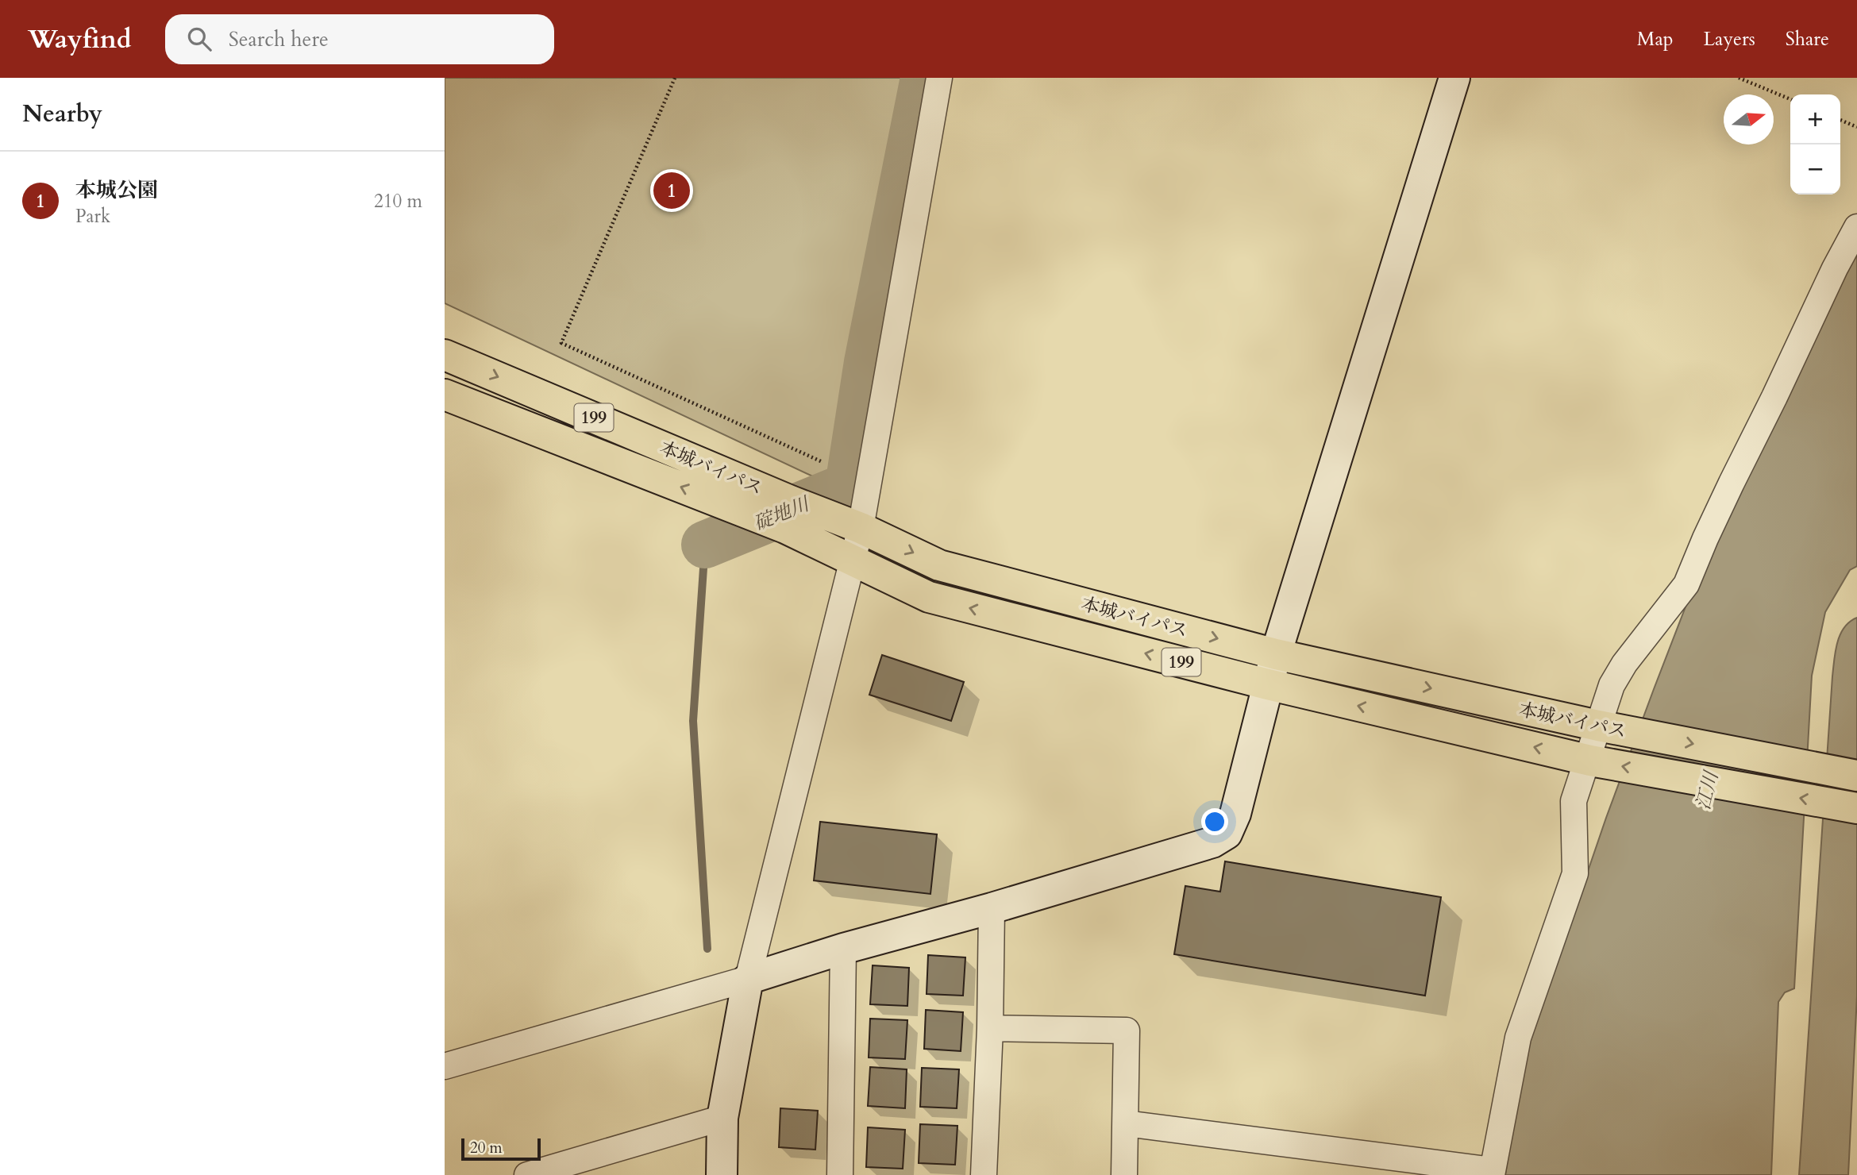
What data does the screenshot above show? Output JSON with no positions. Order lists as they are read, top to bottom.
{
  "streets": {
    "highway": ["199", "本城バイパス"]
  },
  "water": ["碇地川", "江川"],
  "scale_bar": "20 m",
  "north": "right",
  "page": {
    "header": "Wayfind",
    "search": "Search here",
    "nav": ["Map", "Layers", "Share"],
    "heading": "Nearby",
    "map_buttons": ["+", "−"],
    "list": [
      {
        "mark": "1",
        "name": "本城公園",
        "note": "Park",
        "value": "210 m"
      }
    ],
    "pins": "1",
    "scale": "20 m"
  }
}
